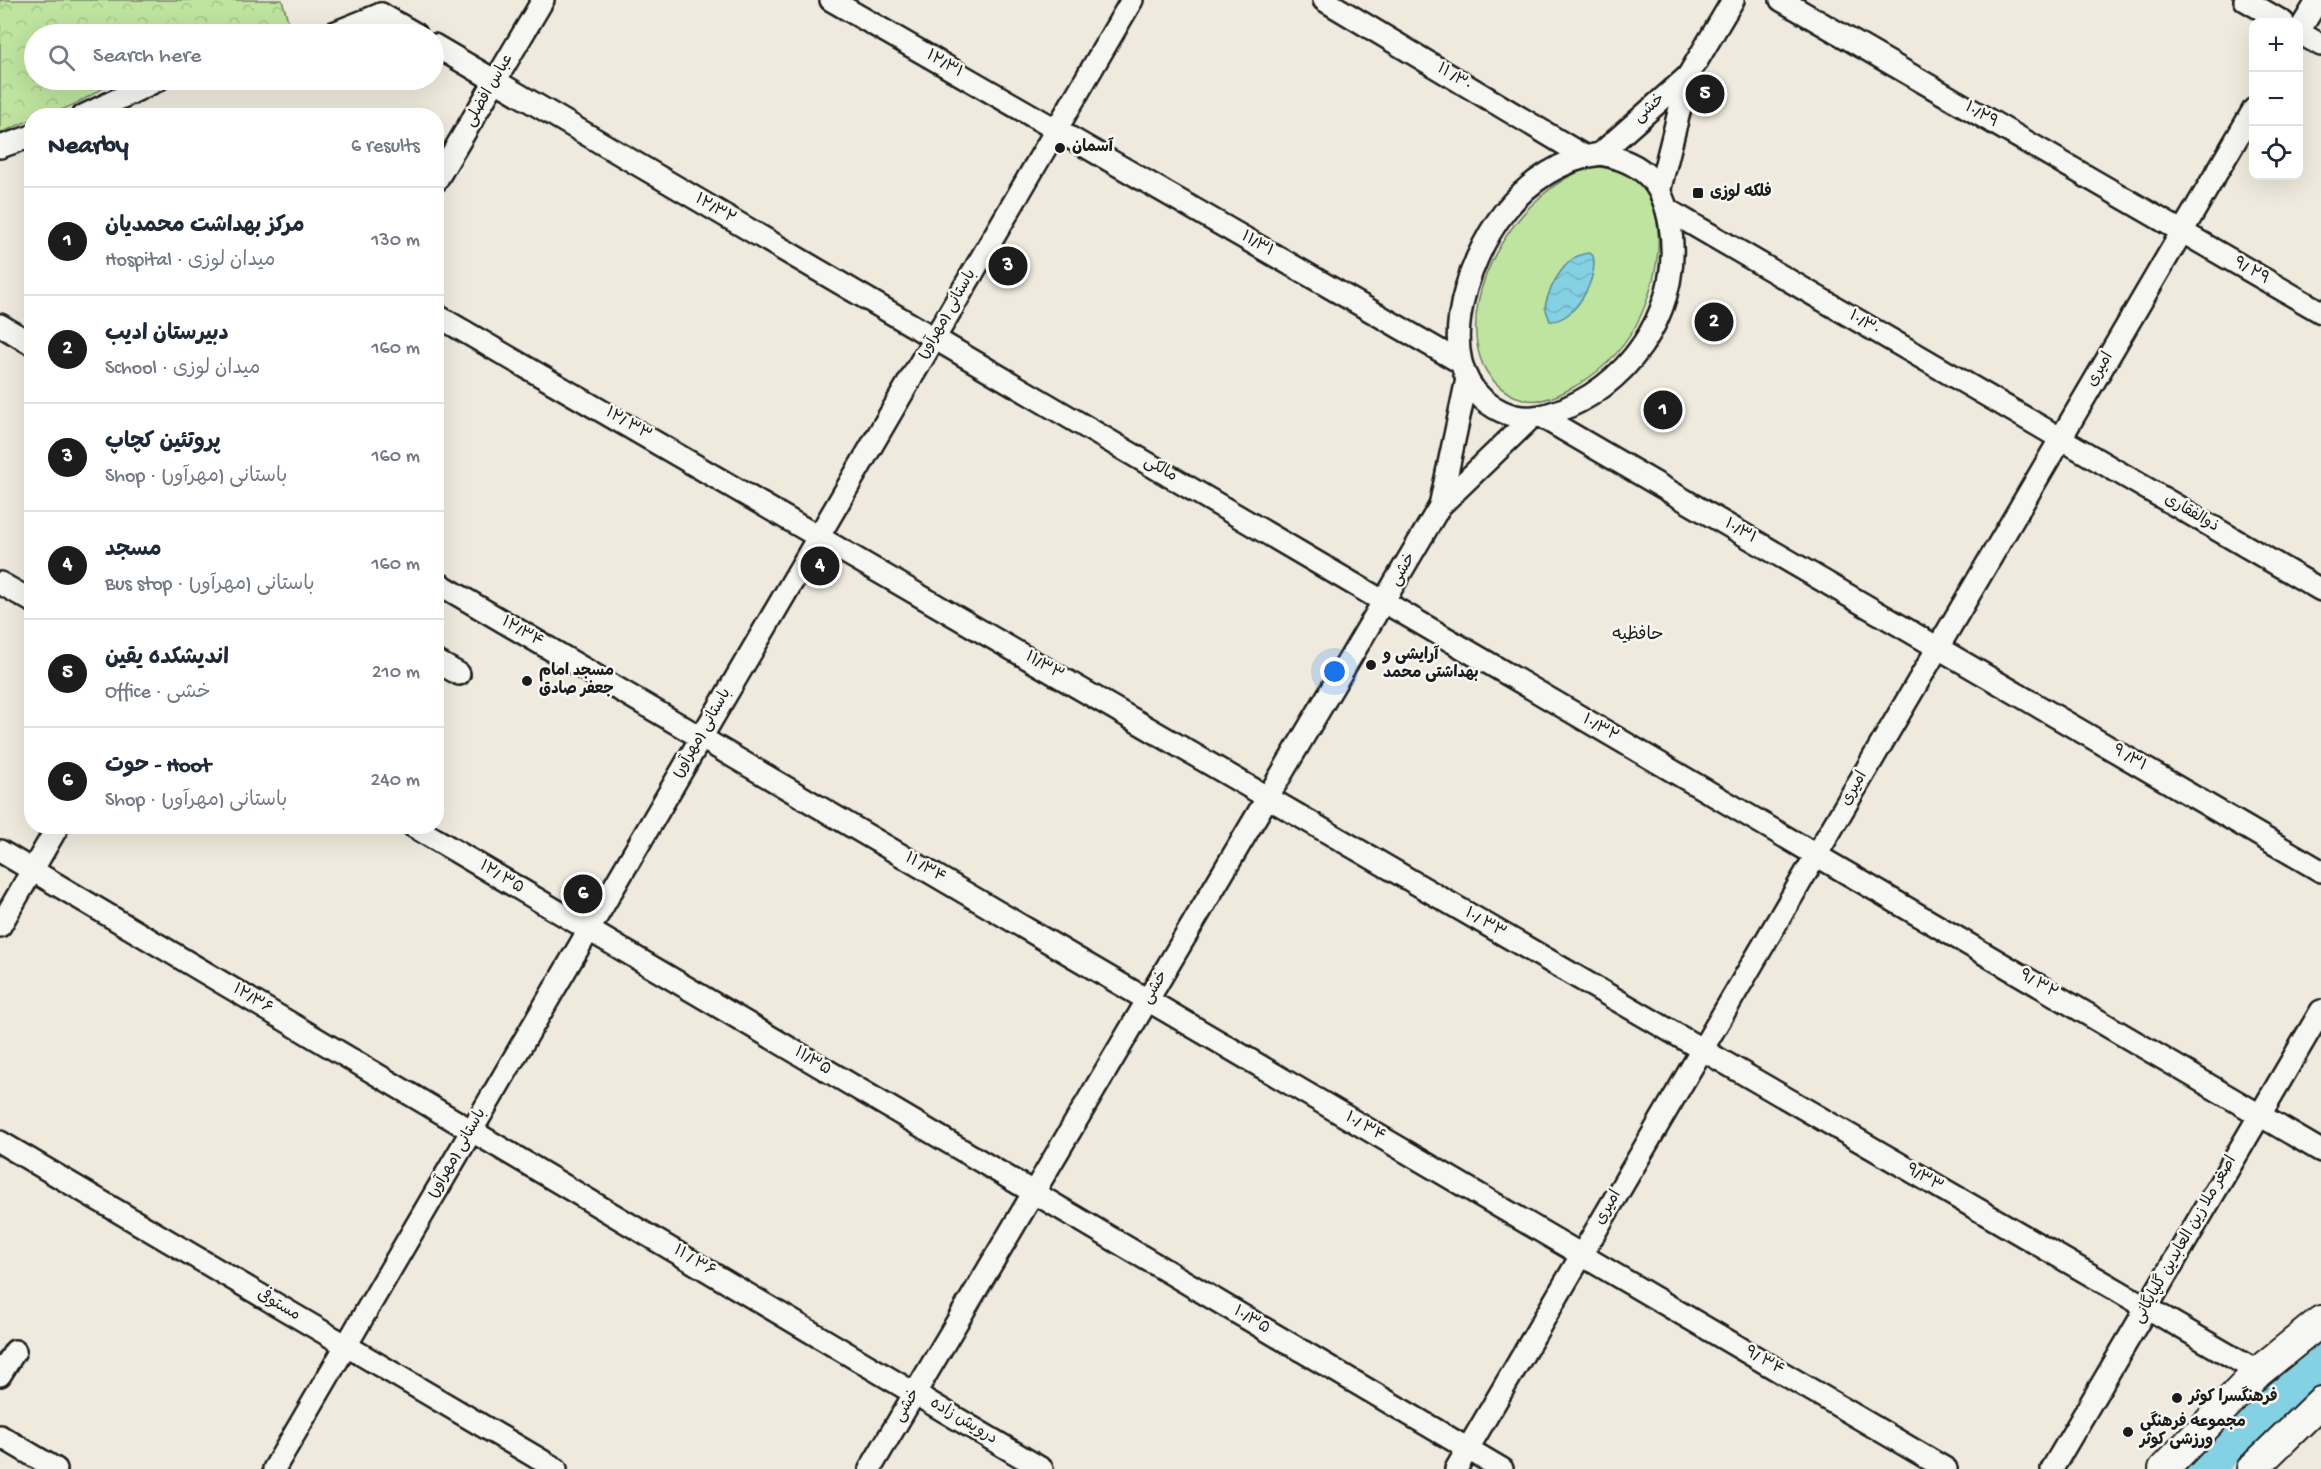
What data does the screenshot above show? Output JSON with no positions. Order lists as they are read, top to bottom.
{
  "streets": {
    "street": [
      "۱۲/۳۱",
      "۱۱ /۳۰",
      "عباس افضلی",
      "خشی",
      "۱۰/۲۹",
      "۱۲/۳۲",
      "۱۱/۳۱",
      "۹/ ۲۹",
      "باستانی (مهرآور)",
      "۱۰/۳۰",
      "امیری",
      "۱۲/ ۳۳",
      "مالکی",
      "ذوالفقاری",
      "۱۰/۳۱",
      "۱۲/۳۴",
      "۱۱/۳۳",
      "۱۰/۳۲",
      "۹ /۳۱",
      "۱۱ /۳۴",
      "۱۲/ ۳۵",
      "۱۰/ ۳۳",
      "۹/ ۳۲",
      "۱۲/۳۶",
      "۱۱/۳۵",
      "۱۰/ ۳۴",
      "۹/۳۳",
      "اصغر ملا زین العابدین گلپایگانی",
      "۱۱ / ۳۶",
      "مستوفی",
      "۱۰/۳۵",
      "۹/ ۳۴",
      "درویش زاده"
    ]
  },
  "crossings": [
    ["۱۲/۳۱", "۱۱/۳۱"],
    ["۱۲/۳۱", "باستانی (مهرآور)"],
    ["۱۱ /۳۰", "خشی"],
    ["عباس افضلی", "۱۲/۳۲"],
    ["خشی", "۱۱/۳۱"],
    ["خشی", "۱۰/۳۰"],
    ["خشی", "مالکی"],
    ["خشی", "۱۰/۳۱"],
    ["خشی", "۱۱/۳۳"],
    ["خشی", "۱۰/۳۲"],
    ["خشی", "۱۱ /۳۴"],
    ["خشی", "۱۰/ ۳۳"],
    ["خشی", "۱۱/۳۵"],
    ["خشی", "۱۰/ ۳۴"],
    ["خشی", "۱۱ / ۳۶"],
    ["خشی", "۱۰/۳۵"],
    ["خشی", "درویش زاده"],
    ["۱۰/۲۹", "۹/ ۲۹"],
    ["۱۰/۲۹", "امیری"],
    ["۱۲/۳۲", "باستانی (مهرآور)"],
    ["۱۲/۳۲", "مالکی"],
    ["۱۱/۳۱", "باستانی (مهرآور)"],
    ["۱۱/۳۱", "۱۰/۳۱"],
    ["۹/ ۲۹", "امیری"],
    ["باستانی (مهرآور)", "۱۲/ ۳۳"],
    ["باستانی (مهرآور)", "مالکی"],
    ["باستانی (مهرآور)", "۱۲/۳۴"],
    ["باستانی (مهرآور)", "۱۱/۳۳"],
    ["باستانی (مهرآور)", "۱۱ /۳۴"],
    ["باستانی (مهرآور)", "۱۲/ ۳۵"],
    ["باستانی (مهرآور)", "۱۲/۳۶"],
    ["باستانی (مهرآور)", "۱۱/۳۵"],
    ["باستانی (مهرآور)", "۱۱ / ۳۶"],
    ["باستانی (مهرآور)", "مستوفی"],
    ["۱۰/۳۰", "امیری"],
    ["۱۰/۳۰", "ذوالفقاری"],
    ["امیری", "ذوالفقاری"],
    ["امیری", "۱۰/۳۱"],
    ["امیری", "۱۰/۳۲"],
    ["امیری", "۹ /۳۱"],
    ["امیری", "۱۰/ ۳۳"],
    ["امیری", "۹/ ۳۲"],
    ["امیری", "۱۰/ ۳۴"],
    ["امیری", "۹/۳۳"],
    ["امیری", "۱۰/۳۵"],
    ["امیری", "۹/ ۳۴"],
    ["۱۲/ ۳۳", "۱۱/۳۳"],
    ["مالکی", "۱۰/۳۲"],
    ["۱۰/۳۱", "۹ /۳۱"],
    ["۱۲/۳۴", "۱۱ /۳۴"],
    ["۱۱/۳۳", "۱۰/ ۳۳"],
    ["۱۰/۳۲", "۹/ ۳۲"],
    ["۱۱ /۳۴", "۱۰/ ۳۴"],
    ["۱۲/ ۳۵", "۱۱/۳۵"],
    ["۱۰/ ۳۳", "۹/۳۳"],
    ["۹/ ۳۲", "اصغر ملا زین العابدین گلپایگانی"],
    ["۱۲/۳۶", "۱۱ / ۳۶"],
    ["۱۱/۳۵", "۱۰/۳۵"],
    ["۱۰/ ۳۴", "۹/ ۳۴"],
    ["۹/۳۳", "اصغر ملا زین العابدین گلپایگانی"],
    ["۱۱ / ۳۶", "درویش زاده"]
  ],
  "districts": ["حافظیه"],
  "places": {
    "other": [
      "آسمان",
      "آرایشی و بهداشتی محمد",
      "مسجد امام جعفر صادق",
      "فرهنگسرا کوثر",
      "مجموعه فرهنگی ورزشی کوثر"
    ],
    "transit": ["فلکه لوزی"]
  },
  "page": {
    "map_buttons": ["+", "−"],
    "search": "Search here",
    "pins": [
      "5",
      "3",
      "2",
      "1",
      "4",
      "6"
    ],
    "heading": ["Nearby", "6 results"],
    "list": [
      {
        "mark": "1",
        "name": "مرکز بهداشت محمدیان",
        "note": "Hospital · میدان لوزی",
        "value": "130 m"
      },
      {
        "mark": "2",
        "name": "دبیرستان ادیب",
        "note": "School · میدان لوزی",
        "value": "160 m"
      },
      {
        "mark": "3",
        "name": "پروتئین کچاپ",
        "note": "Shop · باستانی (مهرآور)",
        "value": "160 m"
      },
      {
        "mark": "4",
        "name": "مسجد",
        "note": "Bus stop · باستانی (مهرآور)",
        "value": "160 m"
      },
      {
        "mark": "5",
        "name": "اندیشکده یقین",
        "note": "Office · خشی",
        "value": "210 m"
      },
      {
        "mark": "6",
        "name": "حوت - Hoot",
        "note": "Shop · باستانی (مهرآور)",
        "value": "240 m"
      }
    ]
  }
}
